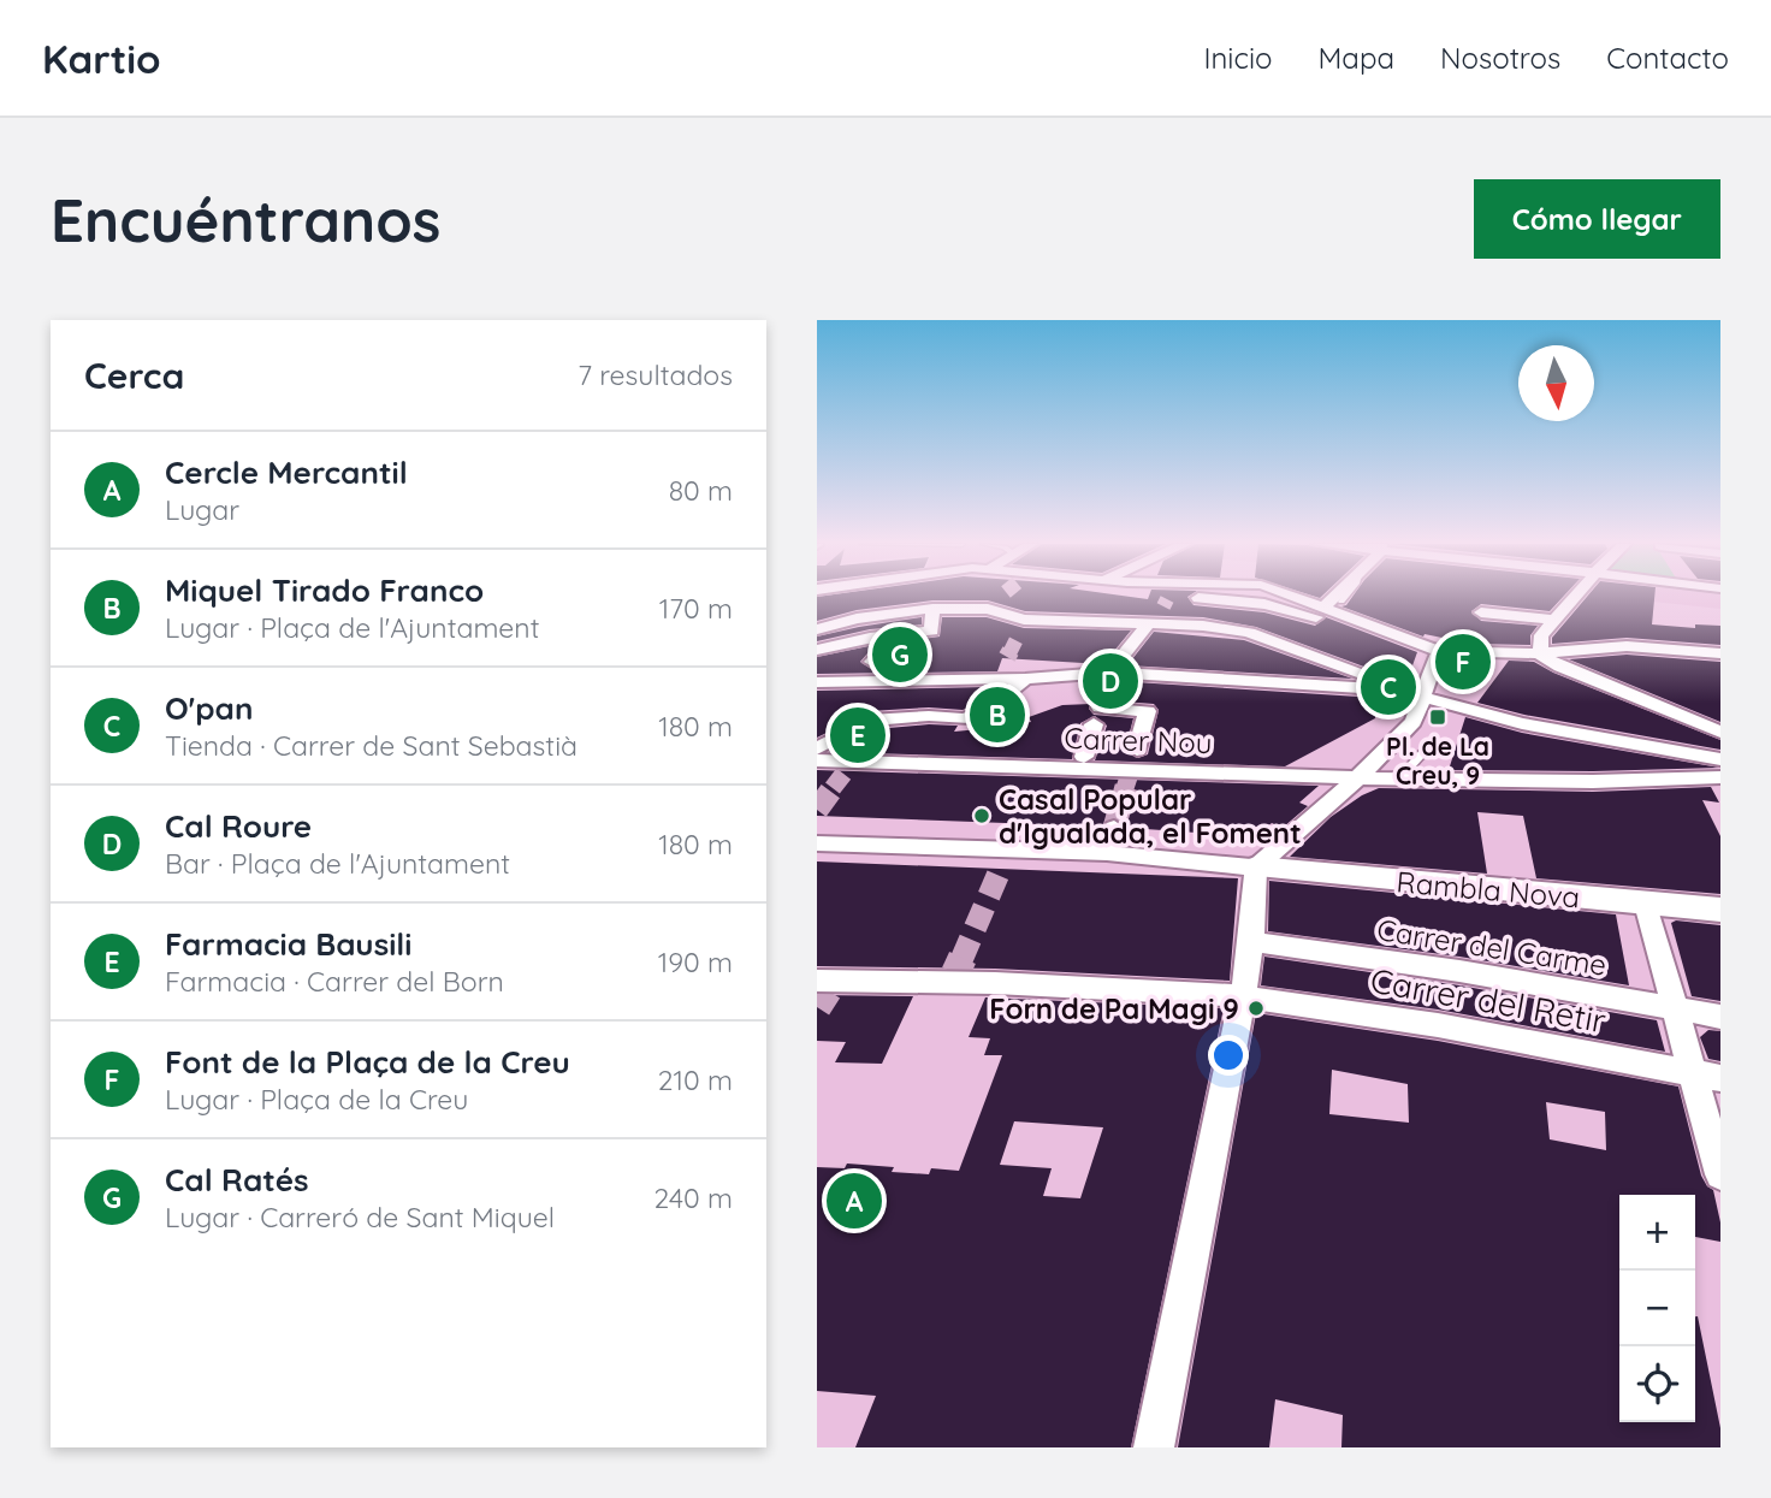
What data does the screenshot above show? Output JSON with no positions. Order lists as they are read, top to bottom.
{
  "streets": {
    "street": [
      "Carrer Nou",
      "Rambla Nova",
      "Carrer del Carme",
      "Carrer del Retir"
    ]
  },
  "places": {
    "transit": ["Pl. de La Creu, 9"],
    "other": ["Casal Popular d'Igualada, el Foment", "Forn de Pa Magi 9"]
  },
  "north": "bottom",
  "page": {
    "header": "Kartio",
    "nav": [
      "Inicio",
      "Mapa",
      "Nosotros",
      "Contacto"
    ],
    "buttons": "Cómo llegar",
    "title": "Encuéntranos",
    "heading": ["Cerca", "7 resultados"],
    "list": [
      {
        "mark": "A",
        "name": "Cercle Mercantil",
        "note": "Lugar",
        "value": "80 m"
      },
      {
        "mark": "B",
        "name": "Miquel Tirado Franco",
        "note": "Lugar · Plaça de l'Ajuntament",
        "value": "170 m"
      },
      {
        "mark": "C",
        "name": "O'pan",
        "note": "Tienda · Carrer de Sant Sebastià",
        "value": "180 m"
      },
      {
        "mark": "D",
        "name": "Cal Roure",
        "note": "Bar · Plaça de l'Ajuntament",
        "value": "180 m"
      },
      {
        "mark": "E",
        "name": "Farmacia Bausili",
        "note": "Farmacia · Carrer del Born",
        "value": "190 m"
      },
      {
        "mark": "F",
        "name": "Font de la Plaça de la Creu",
        "note": "Lugar · Plaça de la Creu",
        "value": "210 m"
      },
      {
        "mark": "G",
        "name": "Cal Ratés",
        "note": "Lugar · Carreró de Sant Miquel",
        "value": "240 m"
      }
    ],
    "pins": [
      "G",
      "F",
      "D",
      "C",
      "B",
      "E",
      "A"
    ],
    "map_buttons": ["+", "−"]
  }
}
